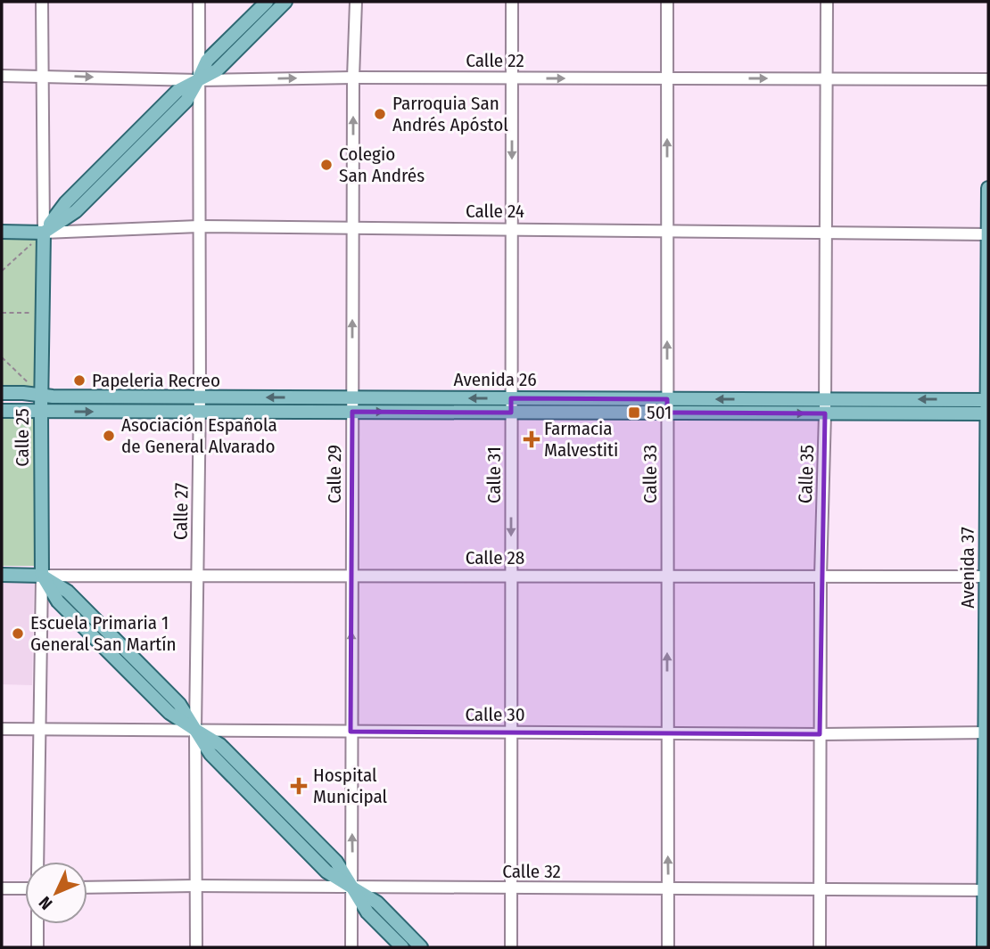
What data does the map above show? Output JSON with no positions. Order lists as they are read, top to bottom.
{
  "streets": {
    "main road": [
      "Calle 24",
      "Avenida 26",
      "Calle 25",
      "Calle 28",
      "Avenida 37"
    ],
    "street": [
      "Calle 22",
      "Calle 29",
      "Calle 33",
      "Calle 35",
      "Calle 31",
      "Calle 27",
      "Calle 30",
      "Calle 32"
    ]
  },
  "crossings": [
    ["Calle 22", "Calle 25"],
    ["Calle 22", "Calle 29"],
    ["Calle 22", "Calle 33"],
    ["Calle 22", "Calle 35"],
    ["Calle 22", "Calle 31"],
    ["Calle 22", "Calle 27"],
    ["Calle 24", "Calle 25"],
    ["Calle 24", "Calle 29"],
    ["Calle 24", "Calle 33"],
    ["Calle 24", "Calle 35"],
    ["Calle 24", "Calle 31"],
    ["Calle 24", "Calle 27"],
    ["Calle 24", "Avenida 37"],
    ["Avenida 26", "Calle 25"],
    ["Avenida 26", "Calle 29"],
    ["Avenida 26", "Calle 33"],
    ["Avenida 26", "Calle 35"],
    ["Avenida 26", "Calle 31"],
    ["Avenida 26", "Calle 27"],
    ["Avenida 26", "Avenida 37"],
    ["Calle 25", "Calle 28"],
    ["Calle 25", "Calle 30"],
    ["Calle 29", "Calle 28"],
    ["Calle 29", "Calle 30"],
    ["Calle 29", "Calle 32"],
    ["Calle 33", "Calle 28"],
    ["Calle 33", "Calle 30"],
    ["Calle 33", "Calle 32"],
    ["Calle 35", "Calle 28"],
    ["Calle 35", "Calle 30"],
    ["Calle 35", "Calle 32"],
    ["Calle 31", "Calle 28"],
    ["Calle 31", "Calle 30"],
    ["Calle 31", "Calle 32"],
    ["Calle 27", "Calle 28"],
    ["Calle 27", "Calle 30"],
    ["Calle 27", "Calle 32"],
    ["Calle 28", "Avenida 37"],
    ["Avenida 37", "Calle 30"],
    ["Avenida 37", "Calle 32"]
  ],
  "one_way": ["Calle 22", "Calle 29", "Calle 33"],
  "places": {
    "other": [
      "Parroquia San Andrés Apóstol",
      "Colegio San Andrés",
      "Papeleria Recreo",
      "Asociación Española de General Alvarado",
      "Escuela Primaria 1 General San Martín"
    ],
    "transit": ["501"],
    "health": ["Farmacia Malvestiti", "Hospital Municipal"]
  },
  "north": "bottom left"
}
